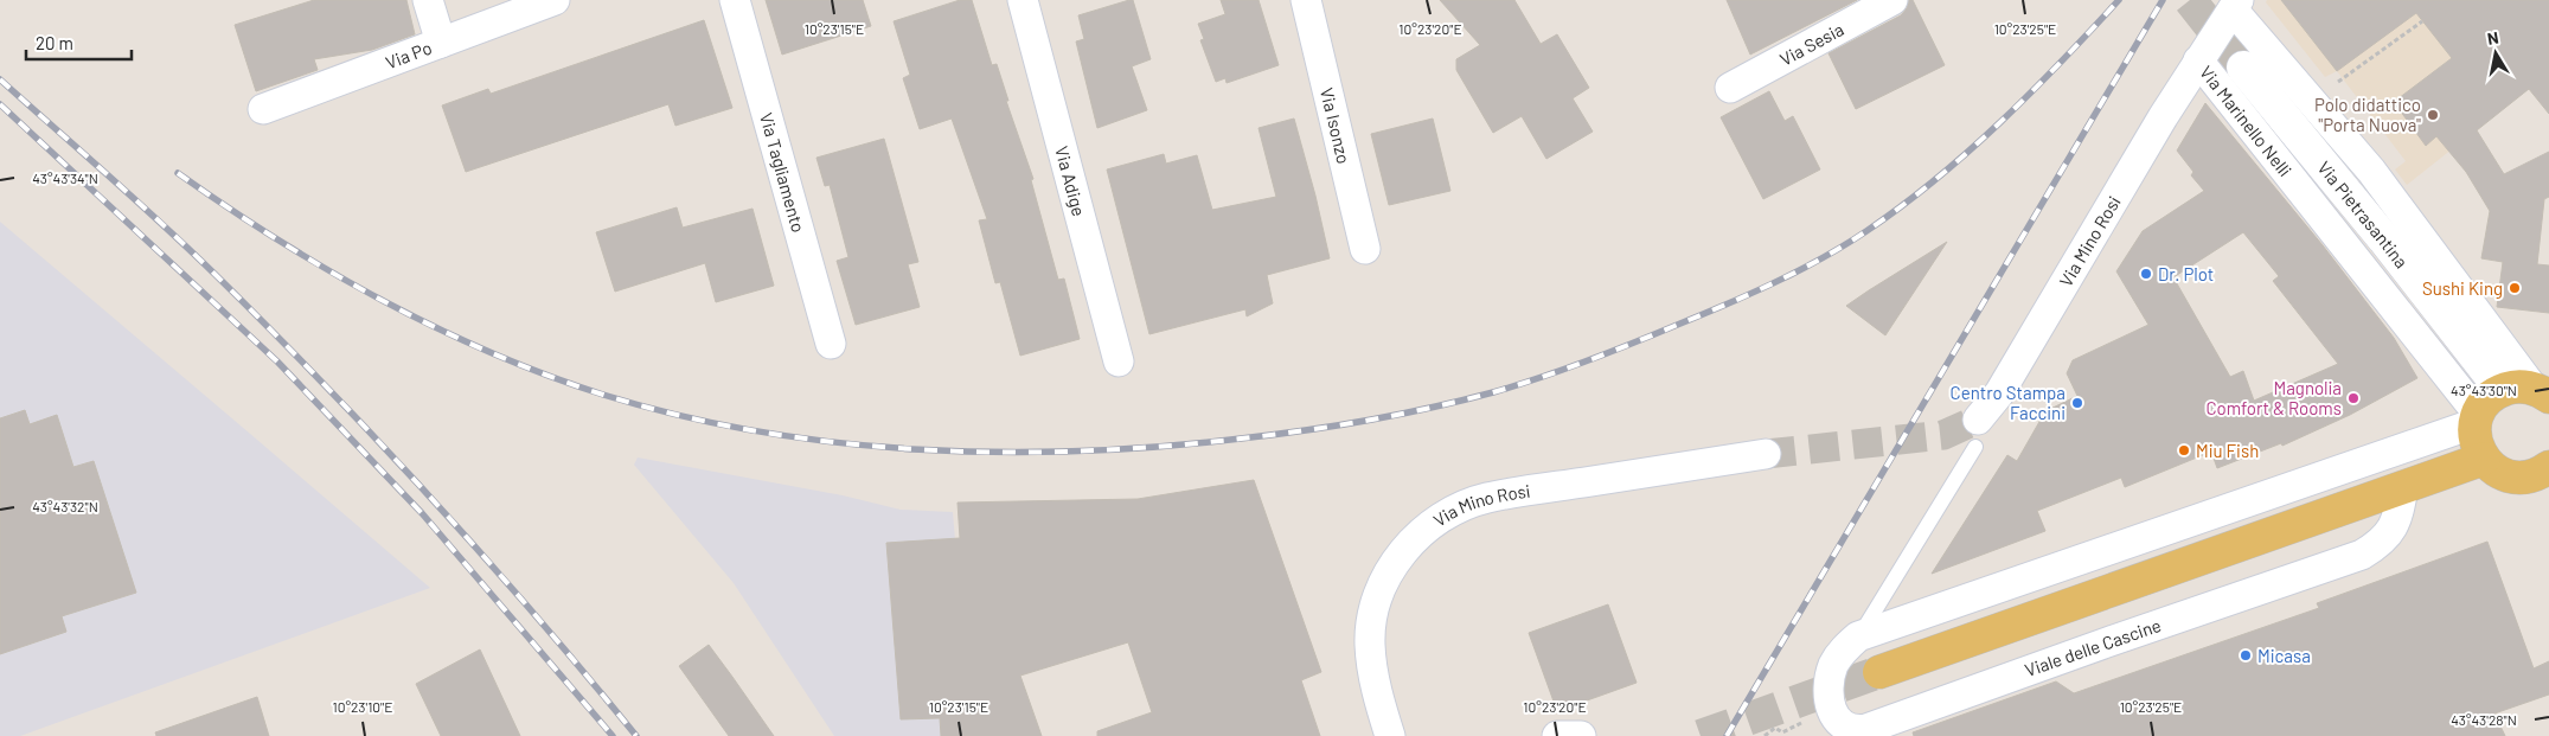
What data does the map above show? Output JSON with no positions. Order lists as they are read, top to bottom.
{
  "streets": {
    "main road": ["Via Pietrasantina"],
    "street": [
      "Via Sesia",
      "Via Po",
      "Via Marinello Nelli",
      "Via Isonzo",
      "Via Tagliamento",
      "Via Adige",
      "Via Mino Rosi",
      "Viale delle Cascine"
    ]
  },
  "crossings": [
    ["Via Marinello Nelli", "Via Pietrasantina"],
    ["Via Marinello Nelli", "Via Mino Rosi"]
  ],
  "places": [
    "Polo didattico \"Porta Nuova\"",
    "Dr. Plot",
    "Sushi King",
    "Magnolia Comfort & Rooms",
    "Centro Stampa Faccini",
    "Miu Fish",
    "Micasa"
  ],
  "scale_bar": "20 m",
  "north": "top",
  "coordinates": [
    "10°23'15\"E",
    "10°23'20\"E",
    "10°23'25\"E",
    "43°43'34\"N",
    "43°43'30\"N",
    "43°43'32\"N",
    "10°23'10\"E",
    "43°43'28\"N"
  ]
}
